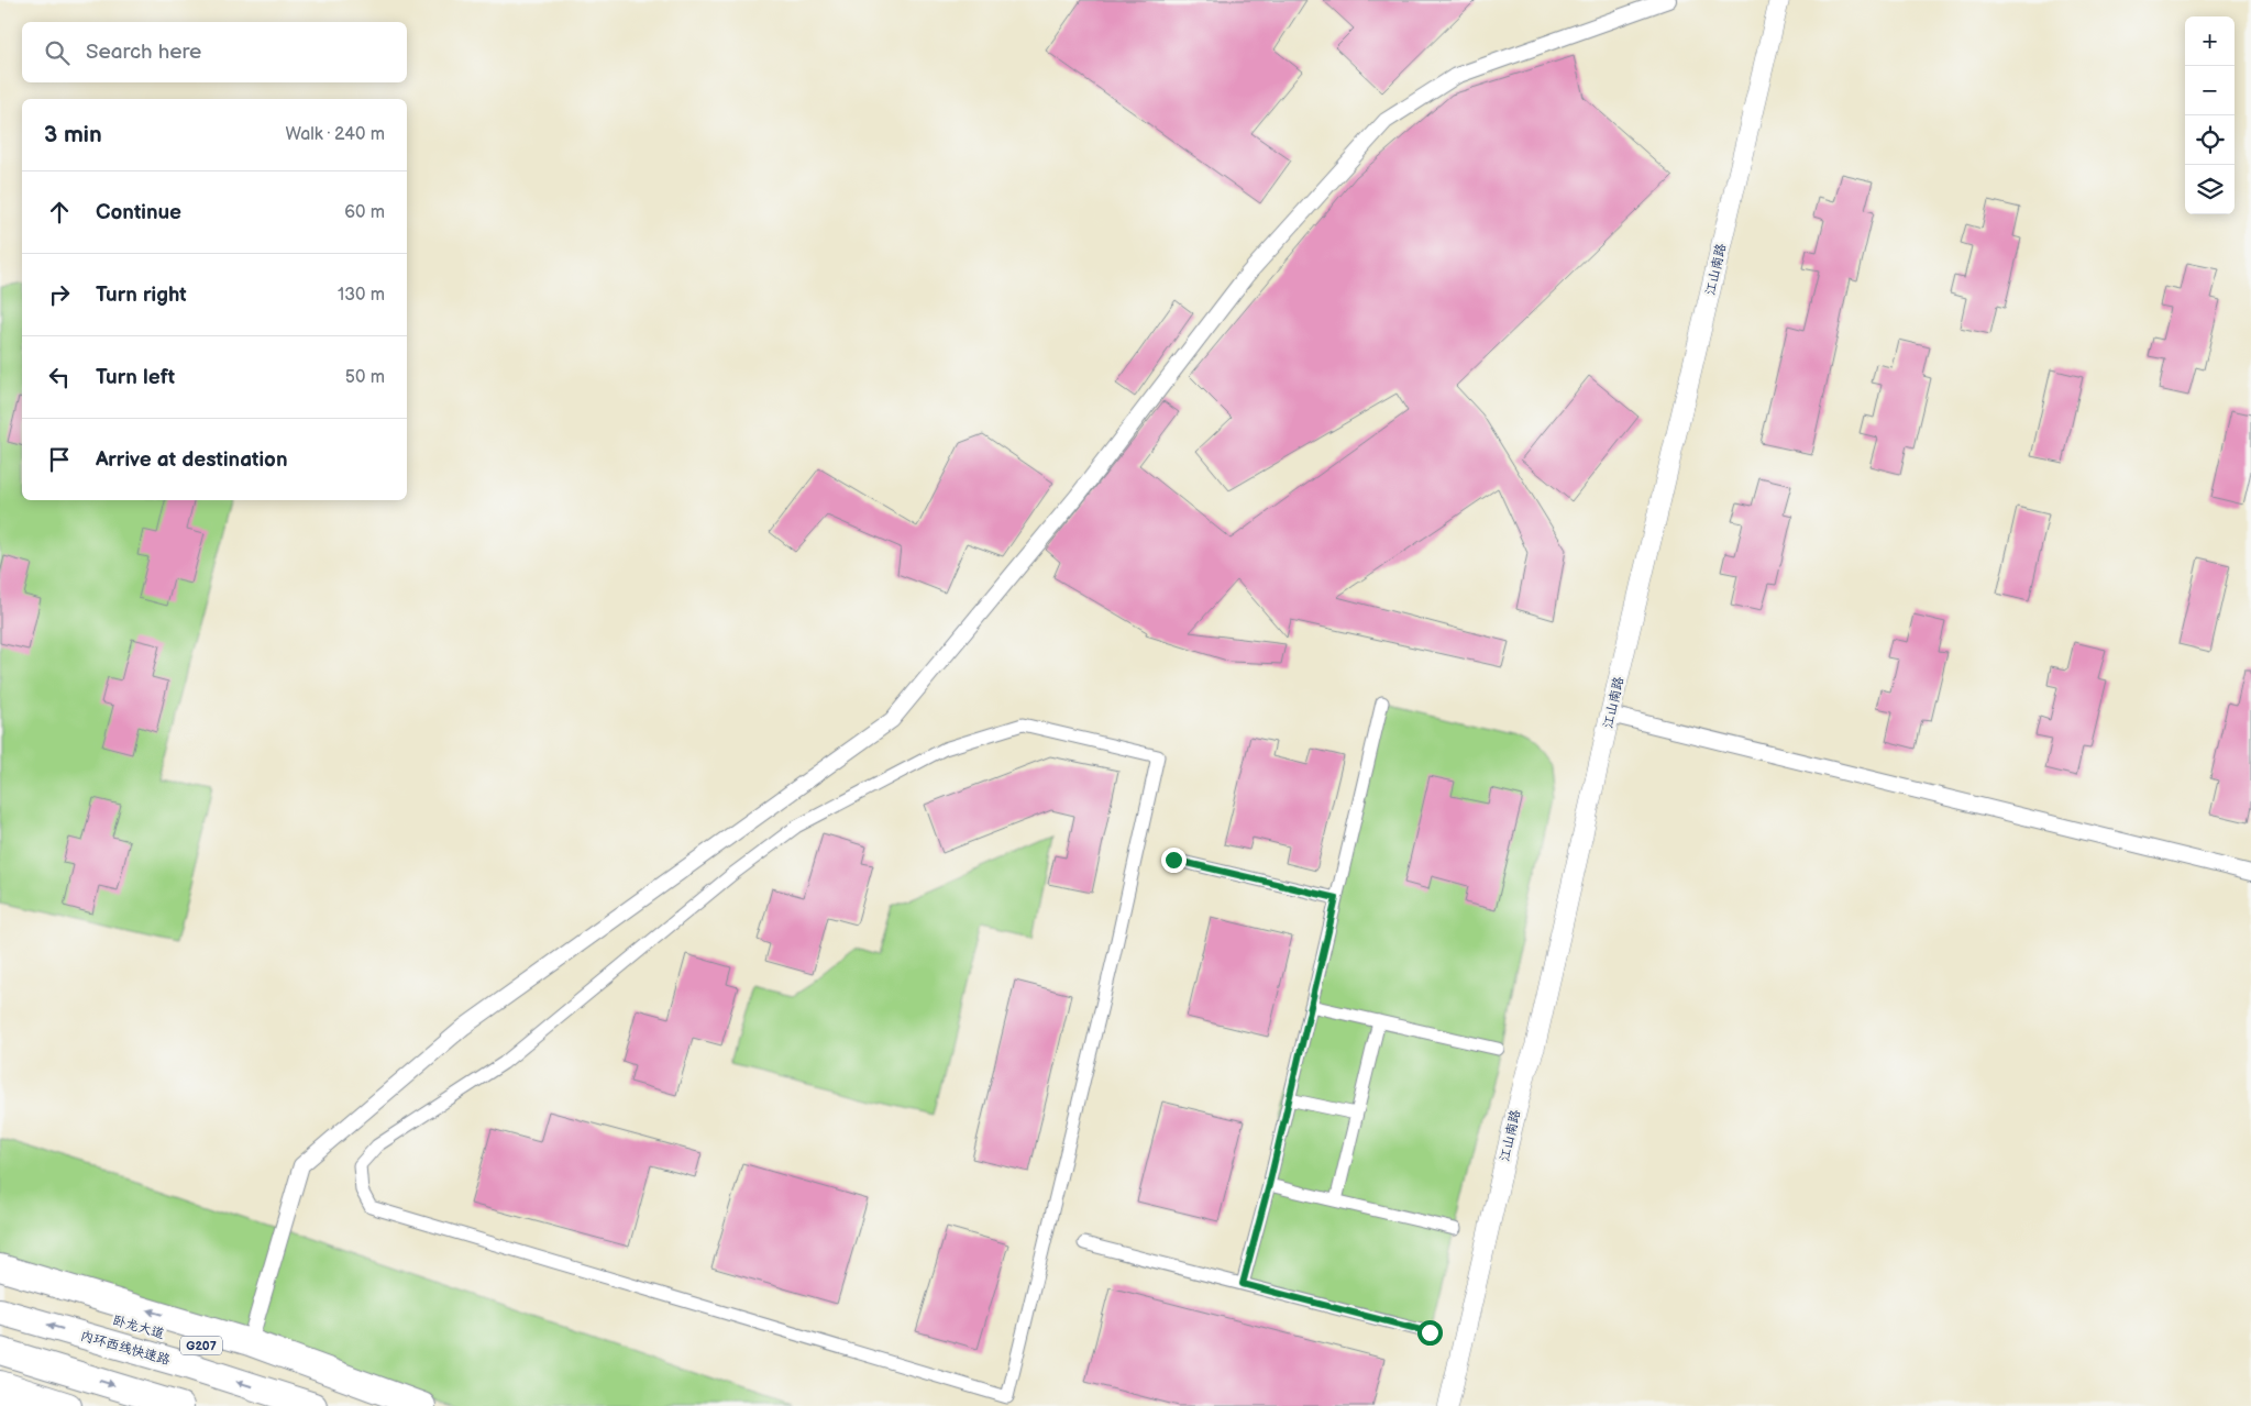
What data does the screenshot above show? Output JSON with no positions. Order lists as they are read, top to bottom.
{
  "streets": {
    "highway": ["卧龙大道", "G207", "内环西线快速路"],
    "street": ["江山南路"]
  },
  "page": {
    "map_buttons": ["+", "−"],
    "search": "Search here",
    "heading": ["3 min", "Walk · 240 m"],
    "list": [
      ["Continue", "60 m"],
      ["Turn right", "130 m"],
      ["Turn left", "50 m"],
      "Arrive at destination"
    ]
  }
}
